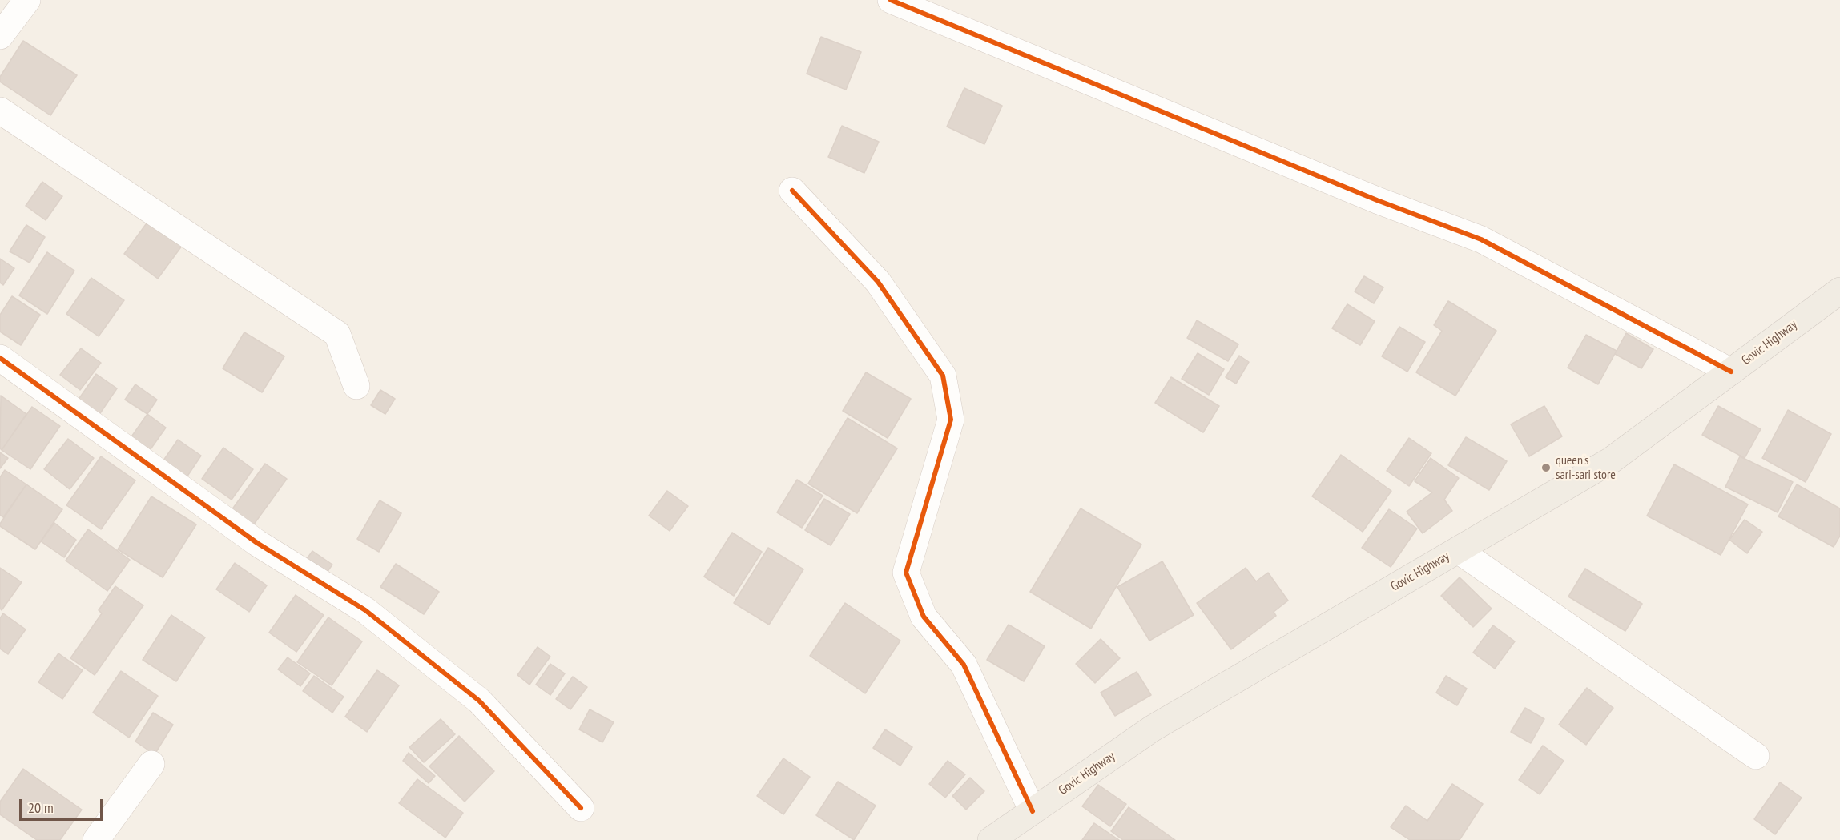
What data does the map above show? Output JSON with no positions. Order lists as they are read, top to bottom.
{
  "streets": {
    "main road": ["Govic Highway"]
  },
  "places": ["queen's sari-sari store"],
  "scale_bar": "20 m"
}
